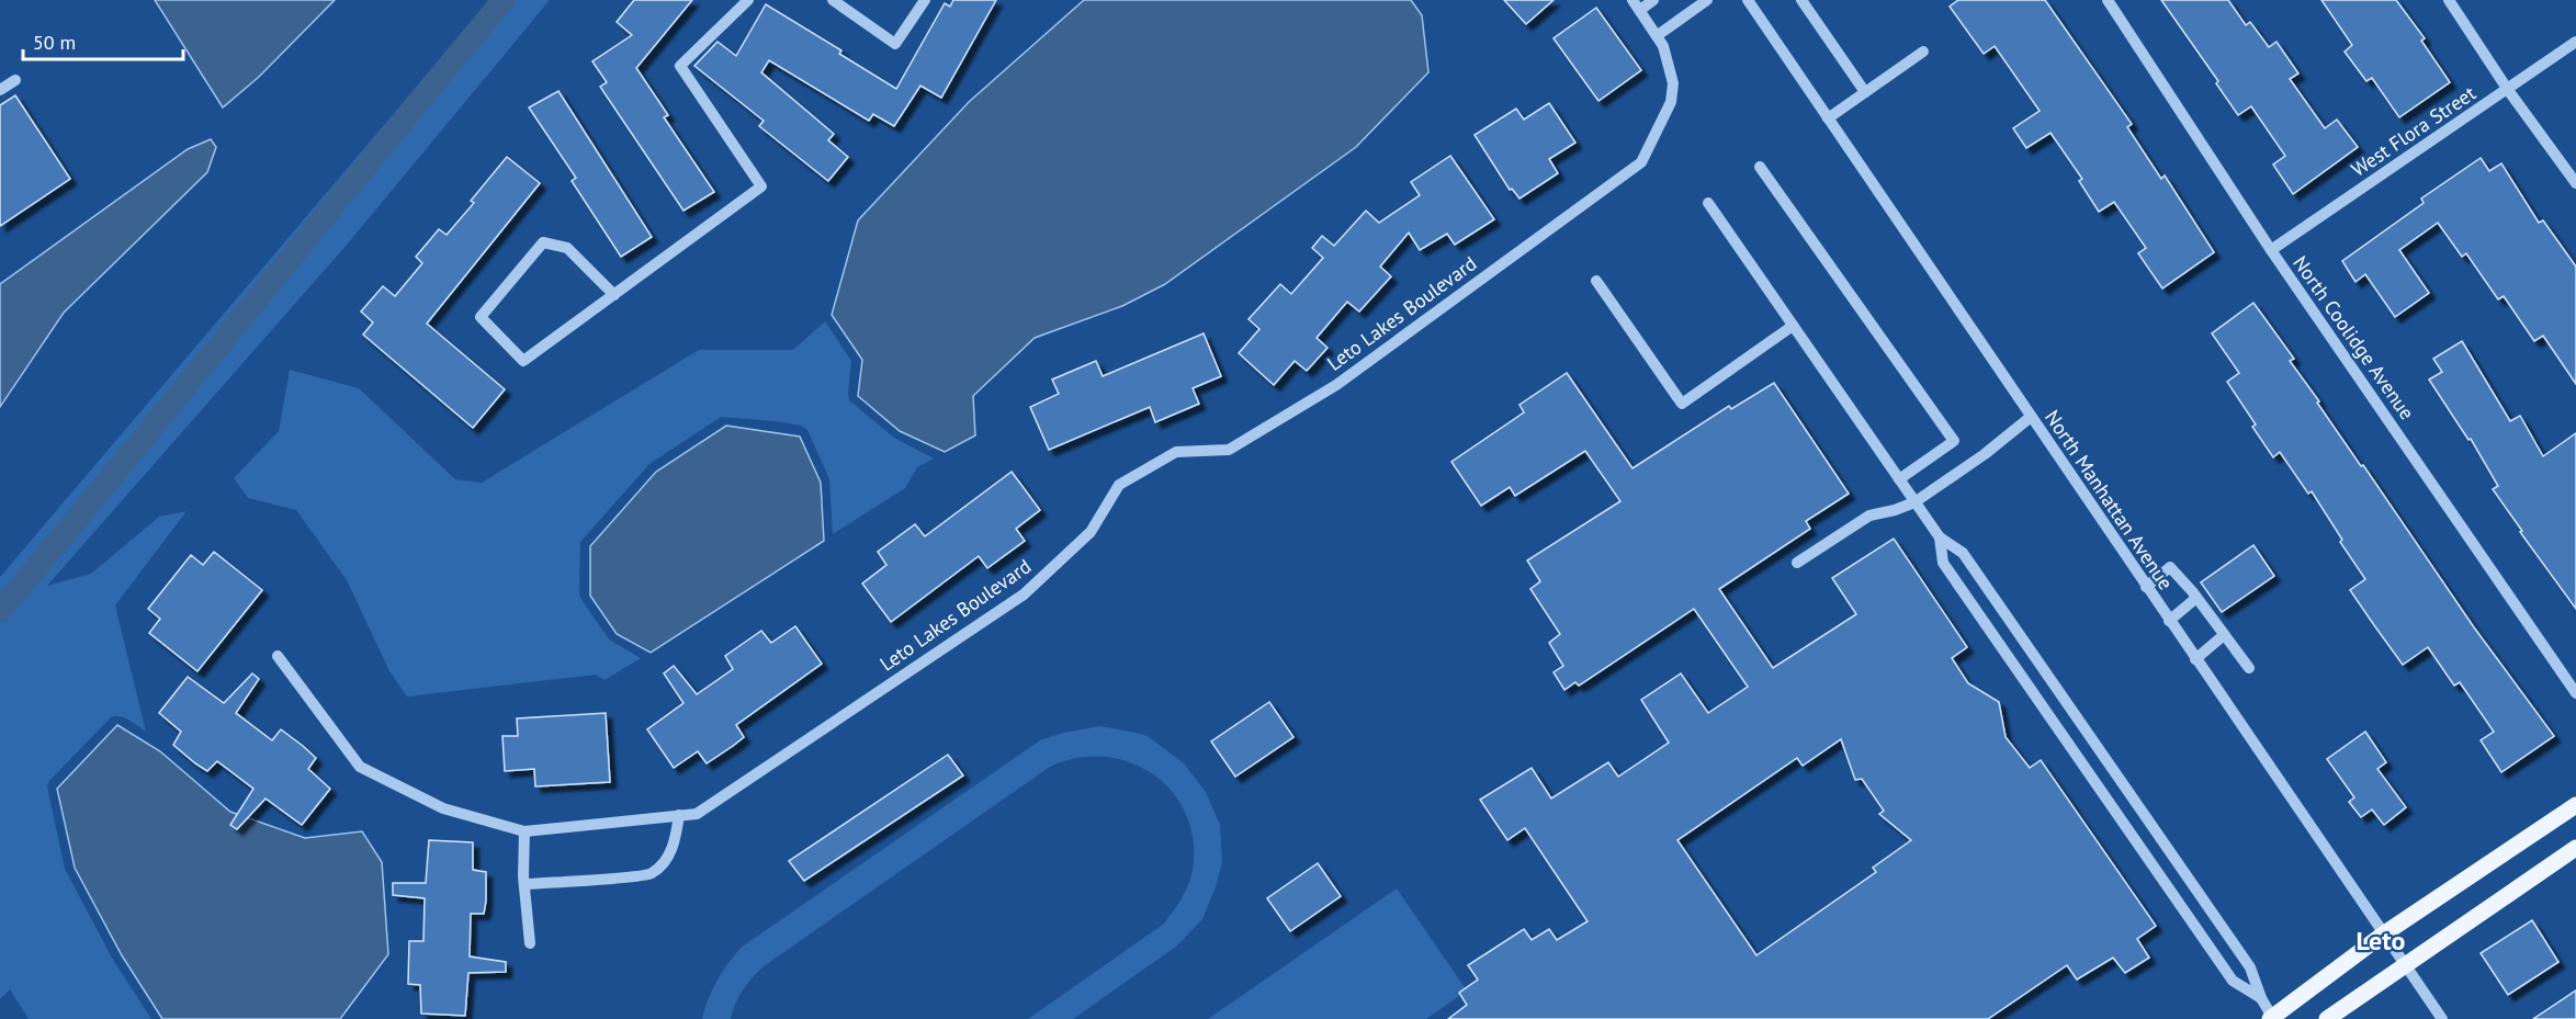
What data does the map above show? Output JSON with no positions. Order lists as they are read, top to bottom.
{
  "streets": {
    "street": [
      "West Flora Street",
      "Leto Lakes Boulevard",
      "North Coolidge Avenue",
      "North Manhattan Avenue"
    ]
  },
  "crossings": [
    ["West Flora Street", "North Coolidge Avenue"]
  ],
  "districts": ["Leto"],
  "scale_bar": "50 m"
}
